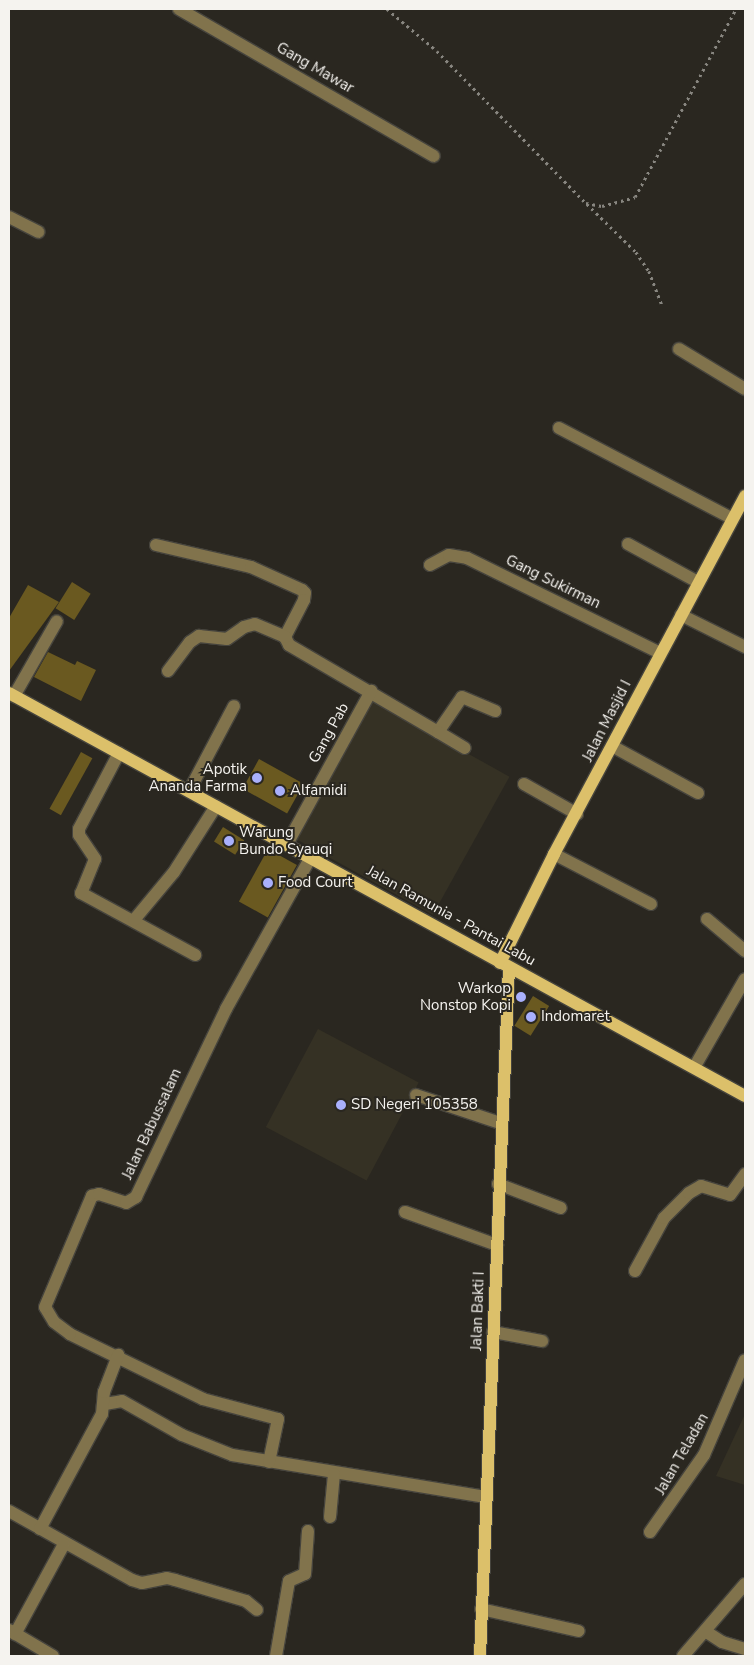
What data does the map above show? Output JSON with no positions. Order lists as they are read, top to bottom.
{
  "streets": {
    "main road": ["Jalan Masjid I", "Jalan Ramunia - Pantai Labu", "Jalan Bakti I"],
    "street": [
      "Gang Mawar",
      "Gang Sukirman",
      "Gang Pab",
      "Jalan Babussalam",
      "Jalan Teladan"
    ]
  },
  "crossings": [
    ["Gang Sukirman", "Jalan Masjid I"],
    ["Jalan Masjid I", "Jalan Ramunia - Pantai Labu"],
    ["Jalan Masjid I", "Jalan Bakti I"],
    ["Gang Pab", "Jalan Ramunia - Pantai Labu"],
    ["Jalan Ramunia - Pantai Labu", "Jalan Babussalam"],
    ["Jalan Ramunia - Pantai Labu", "Jalan Bakti I"]
  ],
  "places": [
    "Apotik Ananda Farma",
    "Alfamidi",
    "Warung Bundo Syauqi",
    "Food Court",
    "Warkop Nonstop Kopi",
    "Indomaret",
    "SD Negeri 105358"
  ]
}
